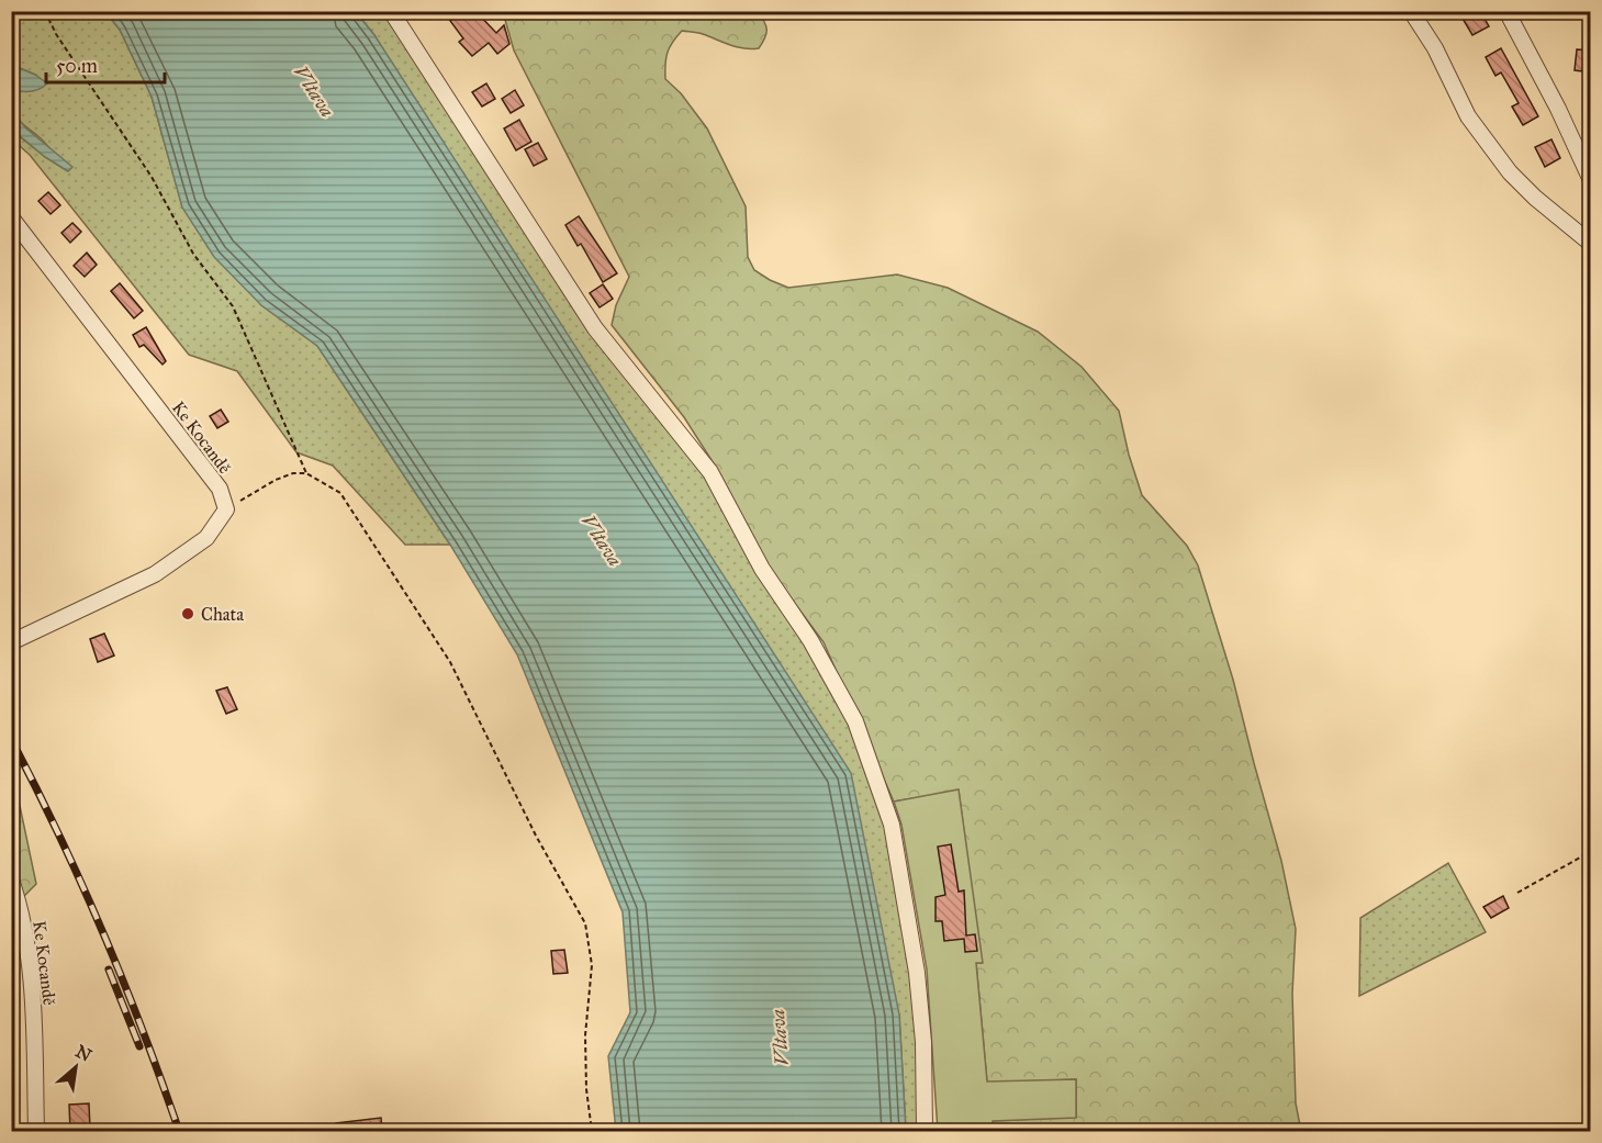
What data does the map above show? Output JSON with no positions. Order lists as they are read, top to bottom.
{
  "streets": {
    "street": ["Ke Kocandě"]
  },
  "water": ["Vltava"],
  "places": ["Chata"],
  "scale_bar": "50 m",
  "north": "top right"
}
